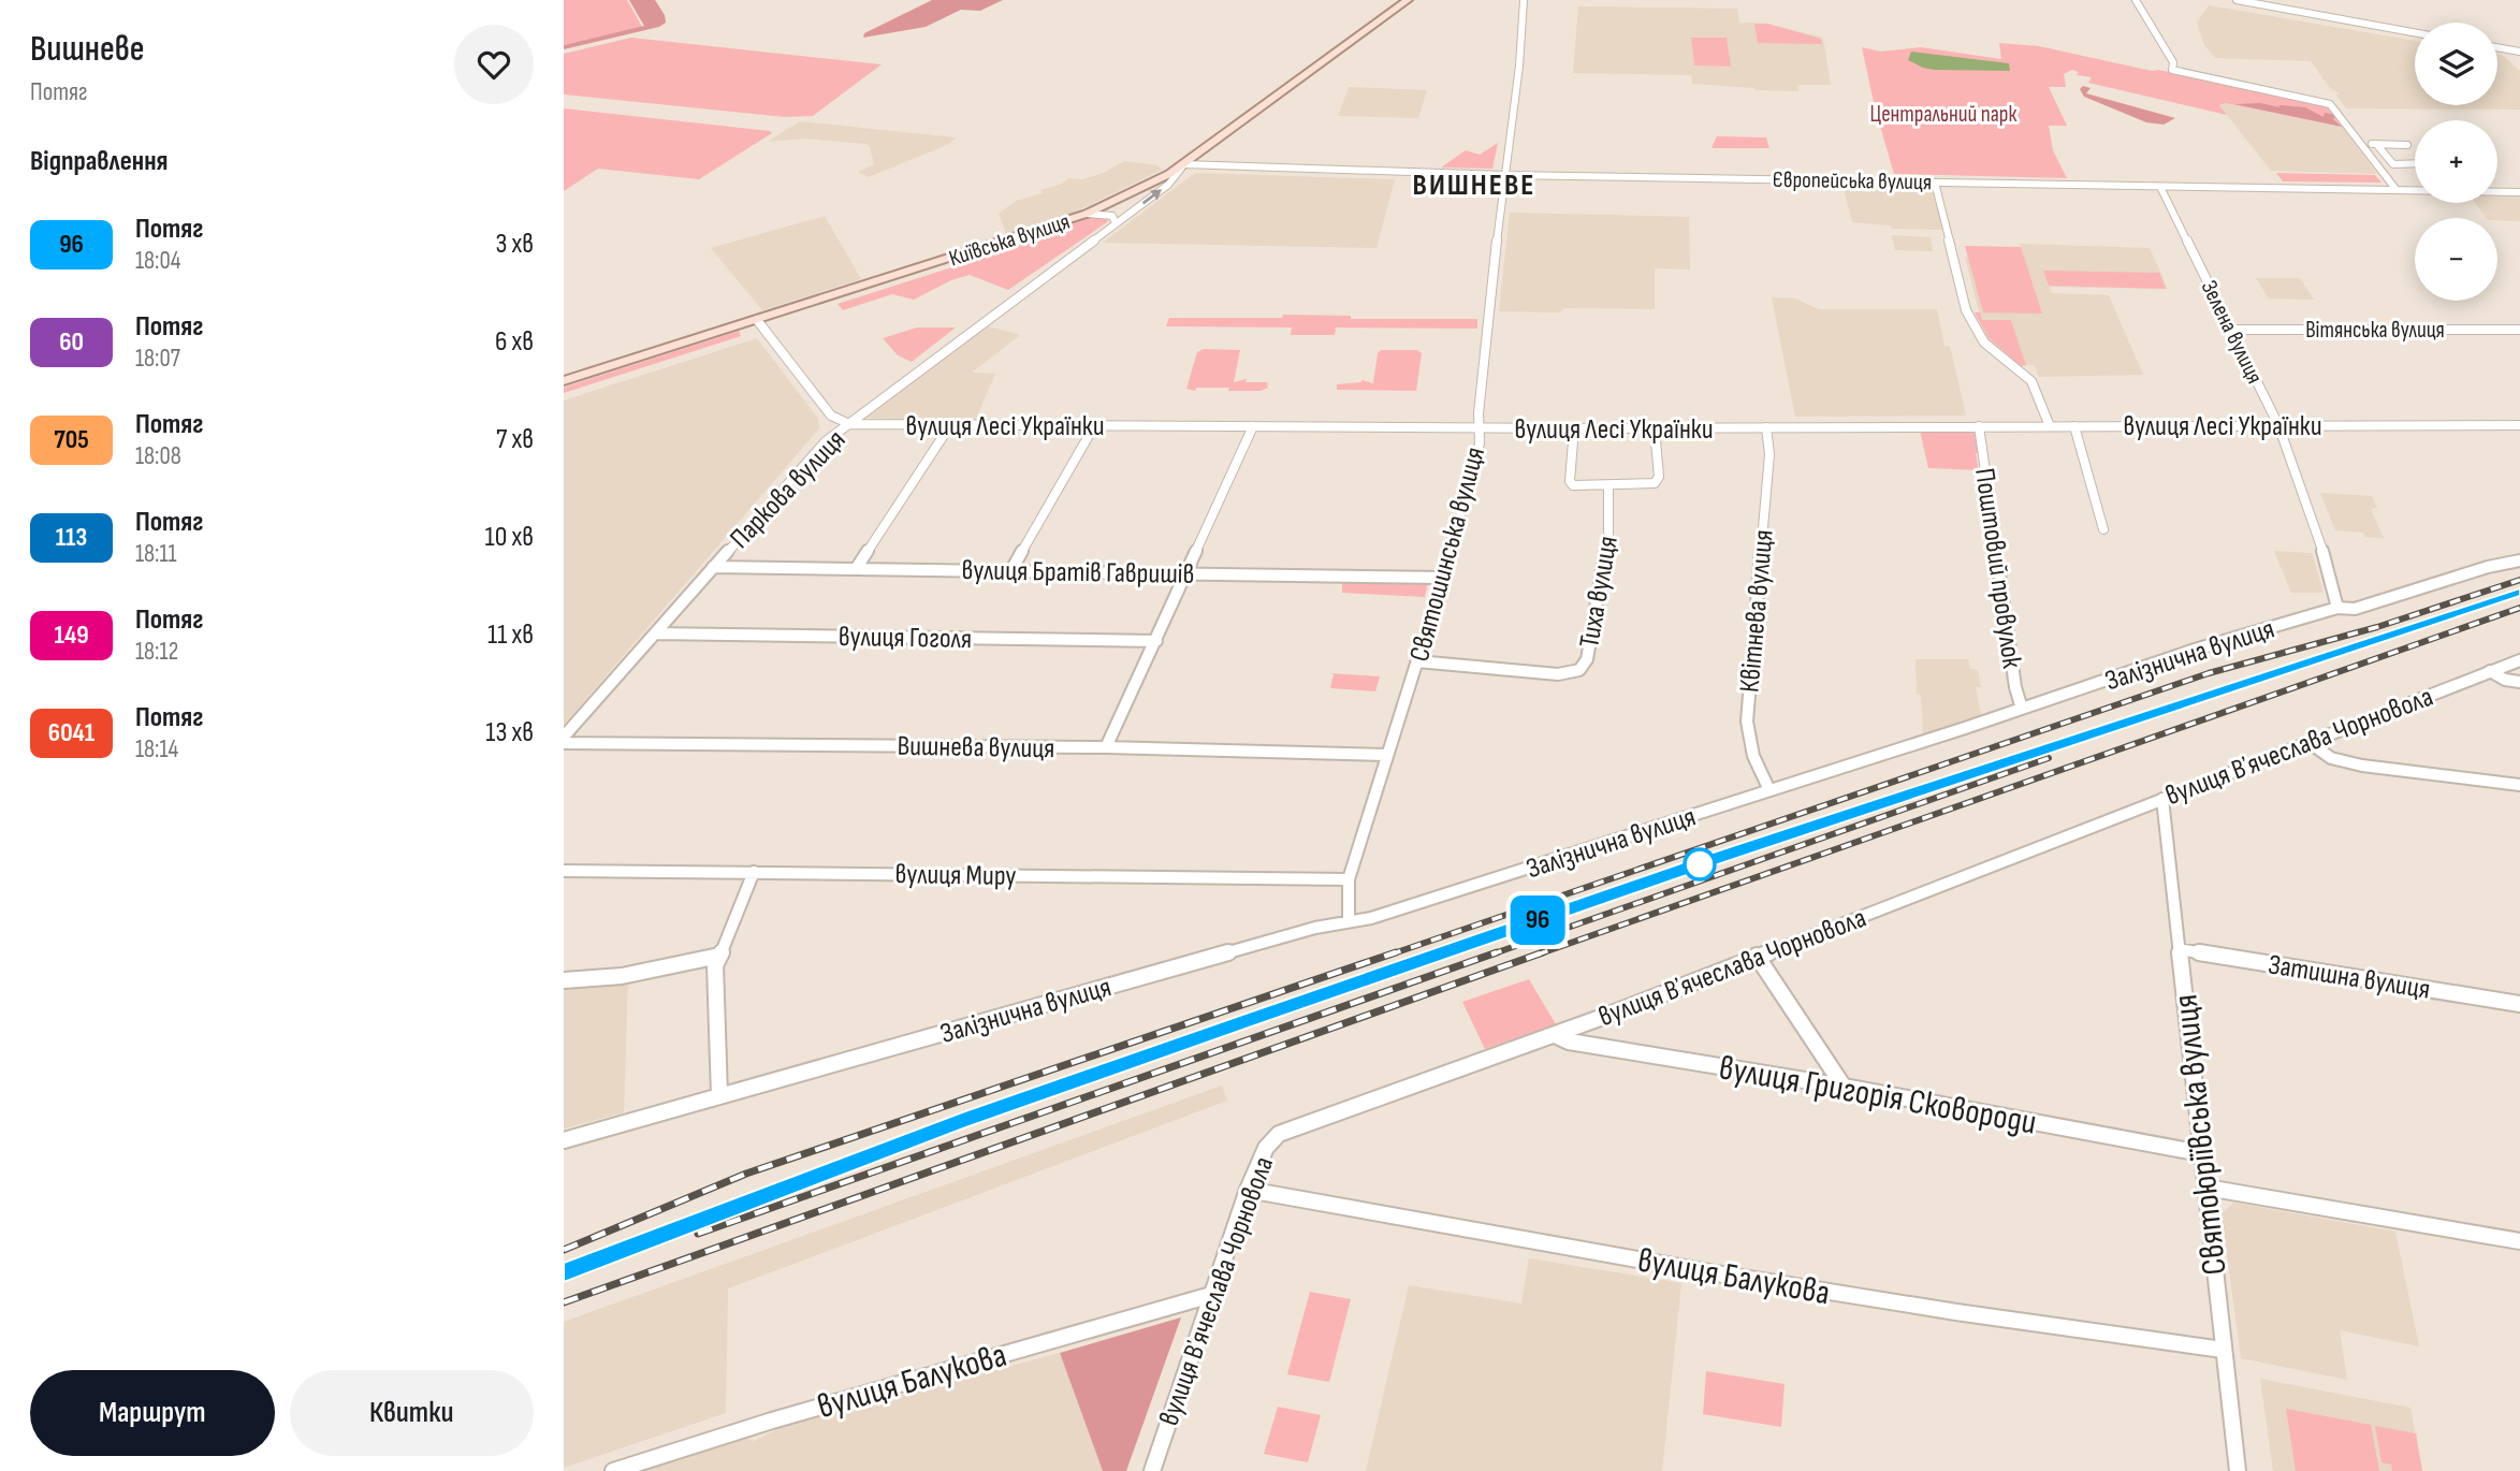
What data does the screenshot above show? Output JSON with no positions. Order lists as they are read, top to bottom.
{
  "streets": {
    "main road": ["Київська вулиця"],
    "street": [
      "Європейська вулиця",
      "Вітянська вулиця",
      "Зелена вулиця",
      "вулиця Лесі Українки",
      "Паркова вулиця",
      "Святошинська вулиця",
      "Поштовий провулок",
      "вулиця Братів Гавришів",
      "Тиха вулиця",
      "Квітнева вулиця",
      "вулиця Гоголя",
      "Залізнична вулиця",
      "вулиця Вʼячеслава Чорновола",
      "Вишнева вулиця",
      "вулиця Миру",
      "Затишна вулиця",
      "вулиця Григорія Сковороди",
      "Святоюріївська вулиця",
      "вулиця Балукова"
    ]
  },
  "crossings": [
    ["Європейська вулиця", "Київська вулиця"],
    ["Європейська вулиця", "Зелена вулиця"],
    ["Європейська вулиця", "Паркова вулиця"],
    ["Європейська вулиця", "Святошинська вулиця"],
    ["Київська вулиця", "Паркова вулиця"],
    ["Вітянська вулиця", "Зелена вулиця"],
    ["Зелена вулиця", "вулиця Лесі Українки"],
    ["Зелена вулиця", "Залізнична вулиця"],
    ["вулиця Лесі Українки", "Паркова вулиця"],
    ["вулиця Лесі Українки", "Святошинська вулиця"],
    ["вулиця Лесі Українки", "Поштовий провулок"],
    ["вулиця Лесі Українки", "Квітнева вулиця"],
    ["Паркова вулиця", "вулиця Братів Гавришів"],
    ["Паркова вулиця", "вулиця Гоголя"],
    ["Святошинська вулиця", "вулиця Братів Гавришів"],
    ["Святошинська вулиця", "Тиха вулиця"],
    ["Святошинська вулиця", "Залізнична вулиця"],
    ["Святошинська вулиця", "Вишнева вулиця"],
    ["Святошинська вулиця", "вулиця Миру"],
    ["Поштовий провулок", "Залізнична вулиця"],
    ["Квітнева вулиця", "Залізнична вулиця"],
    ["вулиця Вʼячеслава Чорновола", "вулиця Григорія Сковороди"],
    ["вулиця Вʼячеслава Чорновола", "Святоюріївська вулиця"],
    ["вулиця Вʼячеслава Чорновола", "вулиця Балукова"],
    ["Затишна вулиця", "Святоюріївська вулиця"],
    ["вулиця Григорія Сковороди", "Святоюріївська вулиця"],
    ["Святоюріївська вулиця", "вулиця Балукова"]
  ],
  "districts": ["ВИШНЕВЕ"],
  "parks": ["Центральний парк"],
  "page": {
    "heading": [
      ["Вишневе", "Потяг"],
      "Відправлення"
    ],
    "on_map": "96",
    "map_buttons": ["+", "−"],
    "list": [
      {
        "mark": "96",
        "name": "Потяг",
        "note": "18:04",
        "value": "3 хв"
      },
      {
        "mark": "60",
        "name": "Потяг",
        "note": "18:07",
        "value": "6 хв"
      },
      {
        "mark": "705",
        "name": "Потяг",
        "note": "18:08",
        "value": "7 хв"
      },
      {
        "mark": "113",
        "name": "Потяг",
        "note": "18:11",
        "value": "10 хв"
      },
      {
        "mark": "149",
        "name": "Потяг",
        "note": "18:12",
        "value": "11 хв"
      },
      {
        "mark": "6041",
        "name": "Потяг",
        "note": "18:14",
        "value": "13 хв"
      }
    ],
    "buttons": ["Маршрут", "Квитки"]
  }
}
